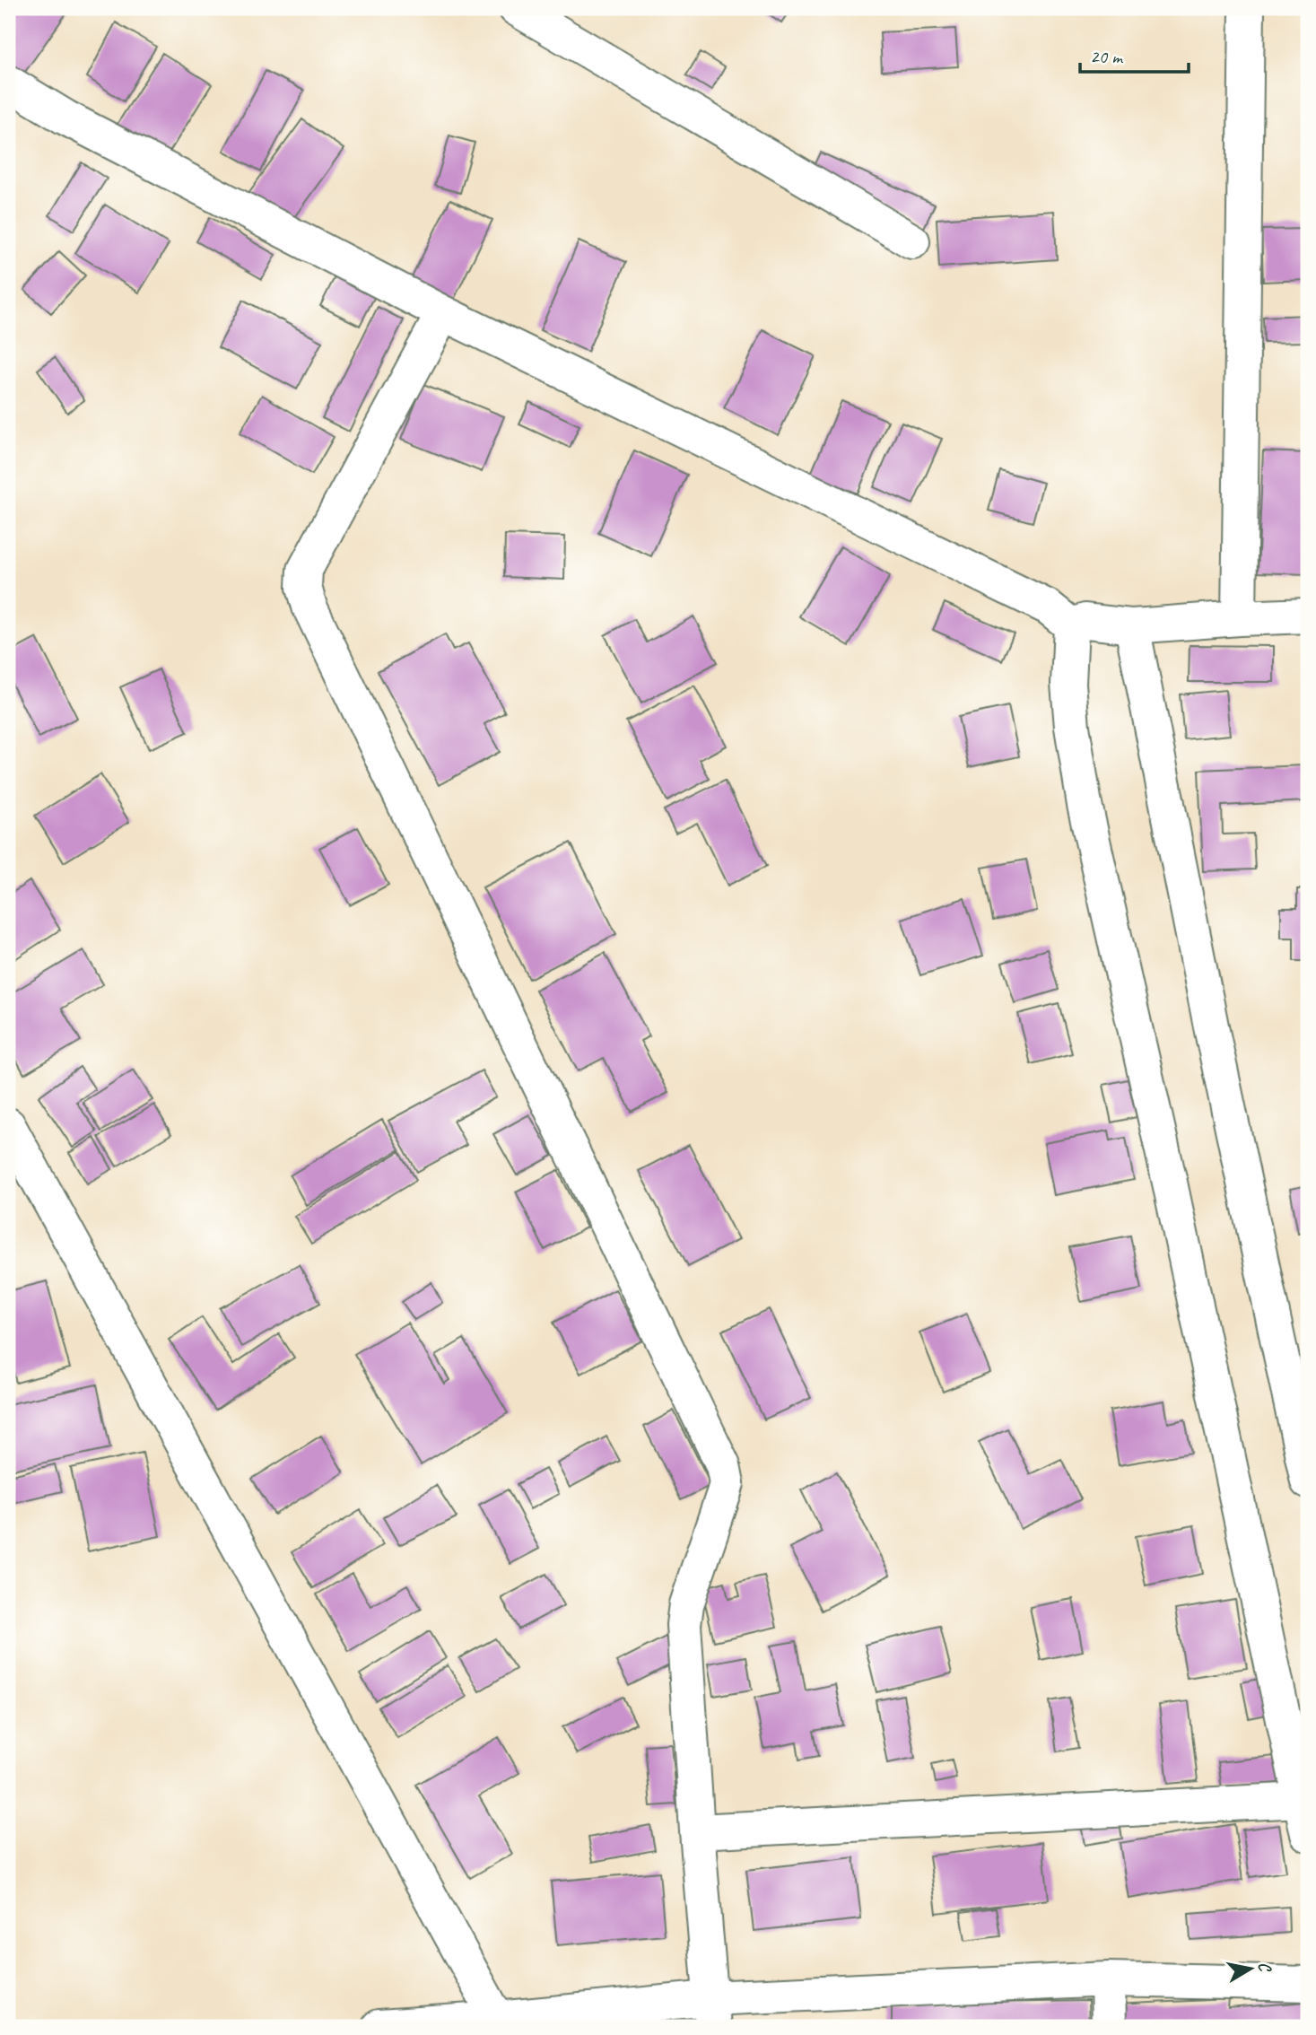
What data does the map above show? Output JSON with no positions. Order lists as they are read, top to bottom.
{
  "scale_bar": "20 m",
  "north": "right"
}
